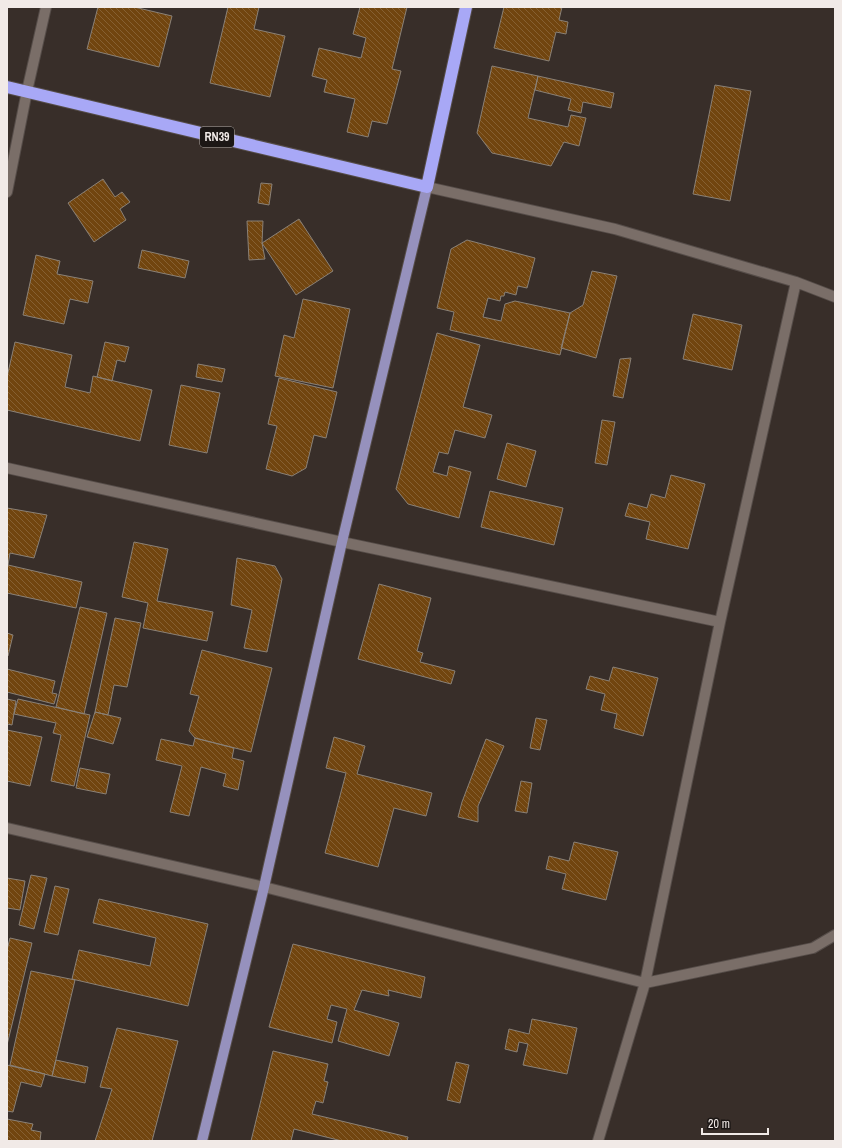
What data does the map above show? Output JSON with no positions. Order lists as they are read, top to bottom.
{
  "streets": {
    "highway": ["RN39"]
  },
  "scale_bar": "20 m"
}
